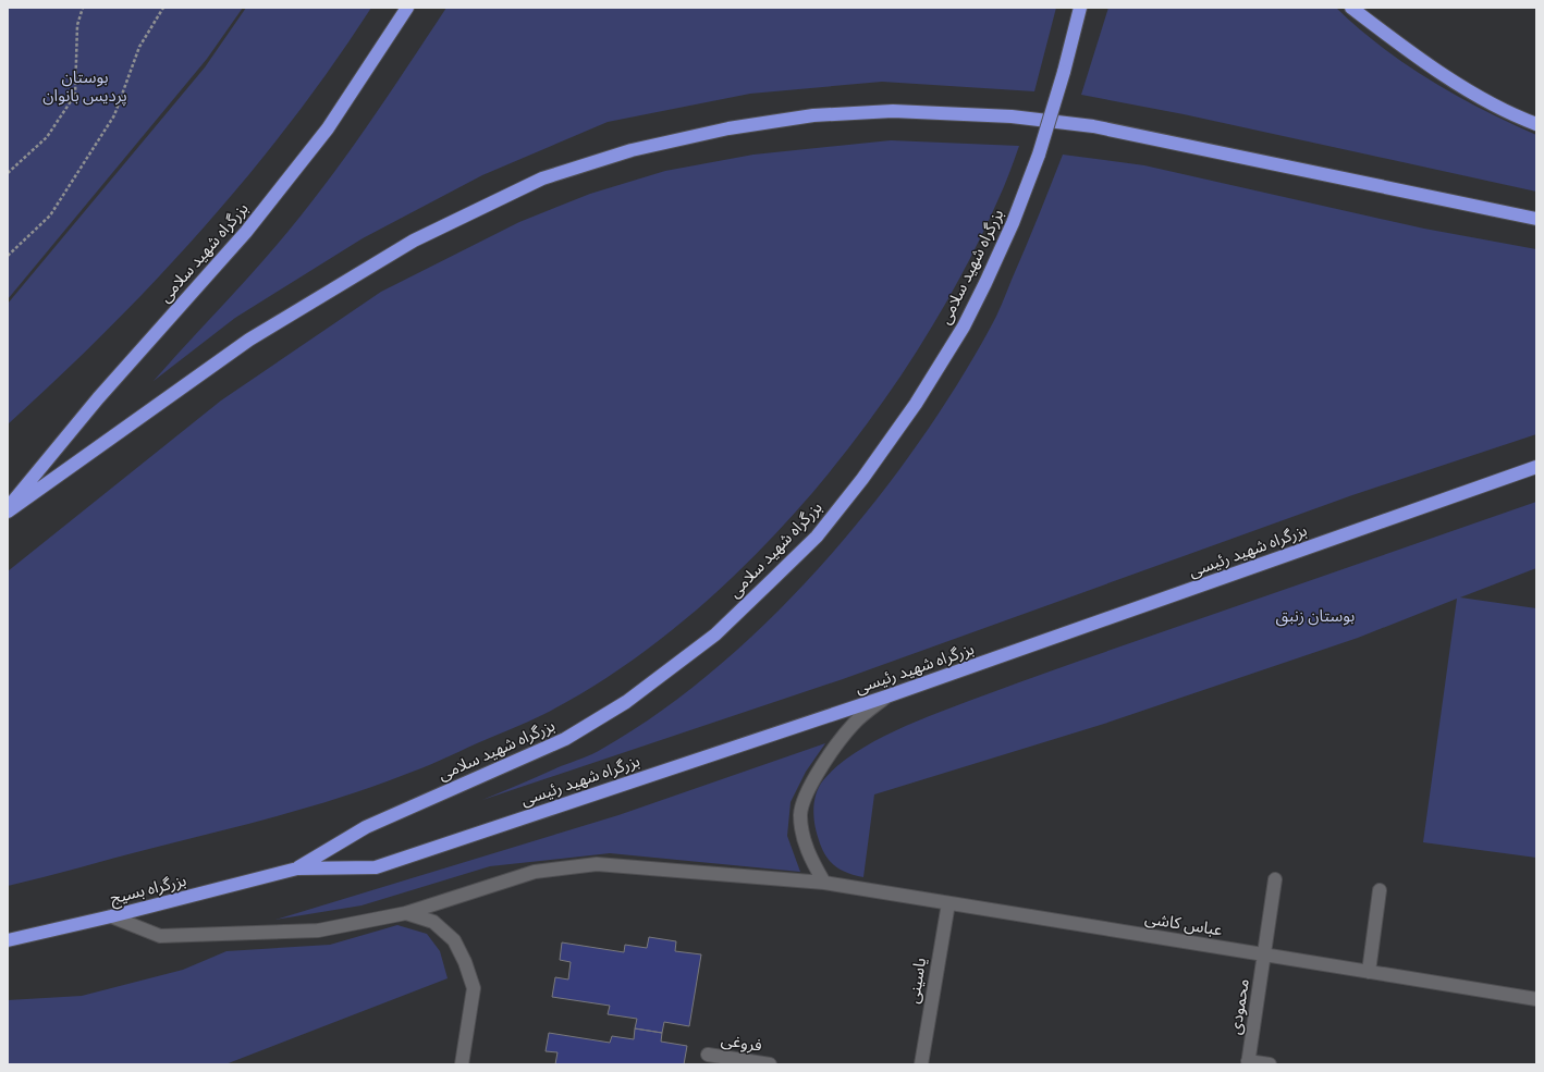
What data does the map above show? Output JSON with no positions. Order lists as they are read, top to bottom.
{
  "streets": {
    "highway": ["بزرگراه شهید سلامی", "بزرگراه شهید رئیسی", "بزرگراه بسیج"],
    "street": [
      "عباس کاشی",
      "یاسینی",
      "محمودی",
      "فروغی"
    ]
  },
  "crossings": [
    ["بزرگراه شهید سلامی", "بزرگراه شهید رئیسی"],
    ["بزرگراه شهید سلامی", "بزرگراه بسیج"],
    ["بزرگراه شهید رئیسی", "بزرگراه بسیج"],
    ["بزرگراه بسیج", "عباس کاشی"],
    ["عباس کاشی", "یاسینی"],
    ["عباس کاشی", "محمودی"]
  ],
  "parks": ["بوستان پردیس بانوان", "بوستان زنبق"]
}
